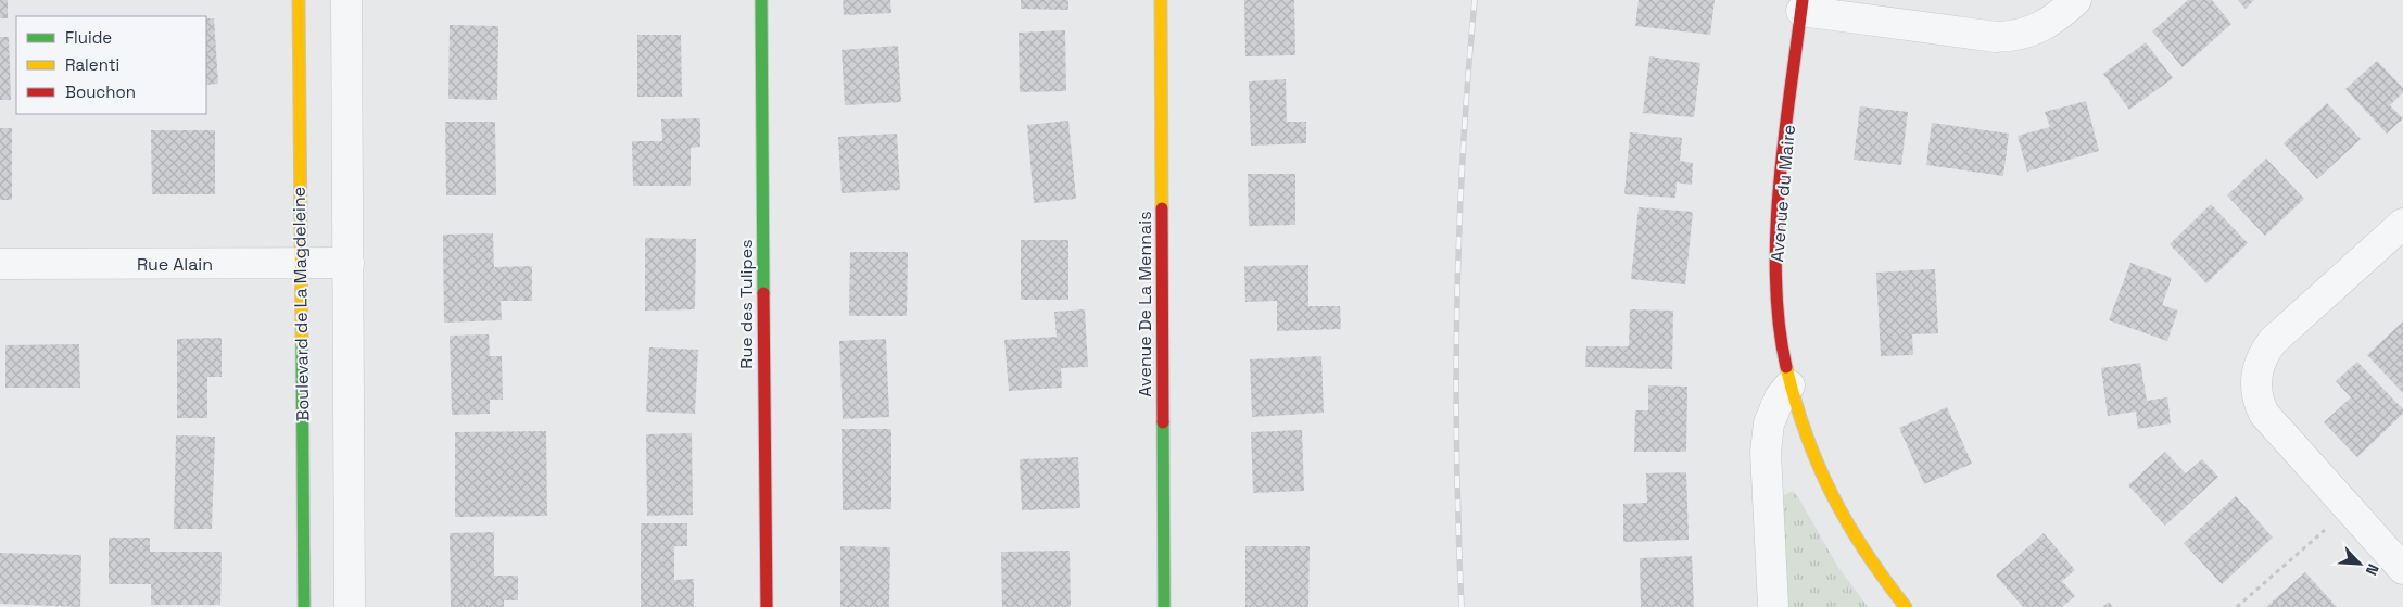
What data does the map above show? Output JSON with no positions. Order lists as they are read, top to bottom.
{
  "streets": {
    "street": [
      "Avenue du Maire",
      "Rue Alain",
      "Boulevard de La Magdeleine",
      "Rue des Tulipes",
      "Avenue De La Mennais"
    ]
  },
  "crossings": [
    ["Rue Alain", "Boulevard de La Magdeleine"]
  ],
  "legend": ["Fluide", "Ralenti", "Bouchon"],
  "north": "bottom right"
}
